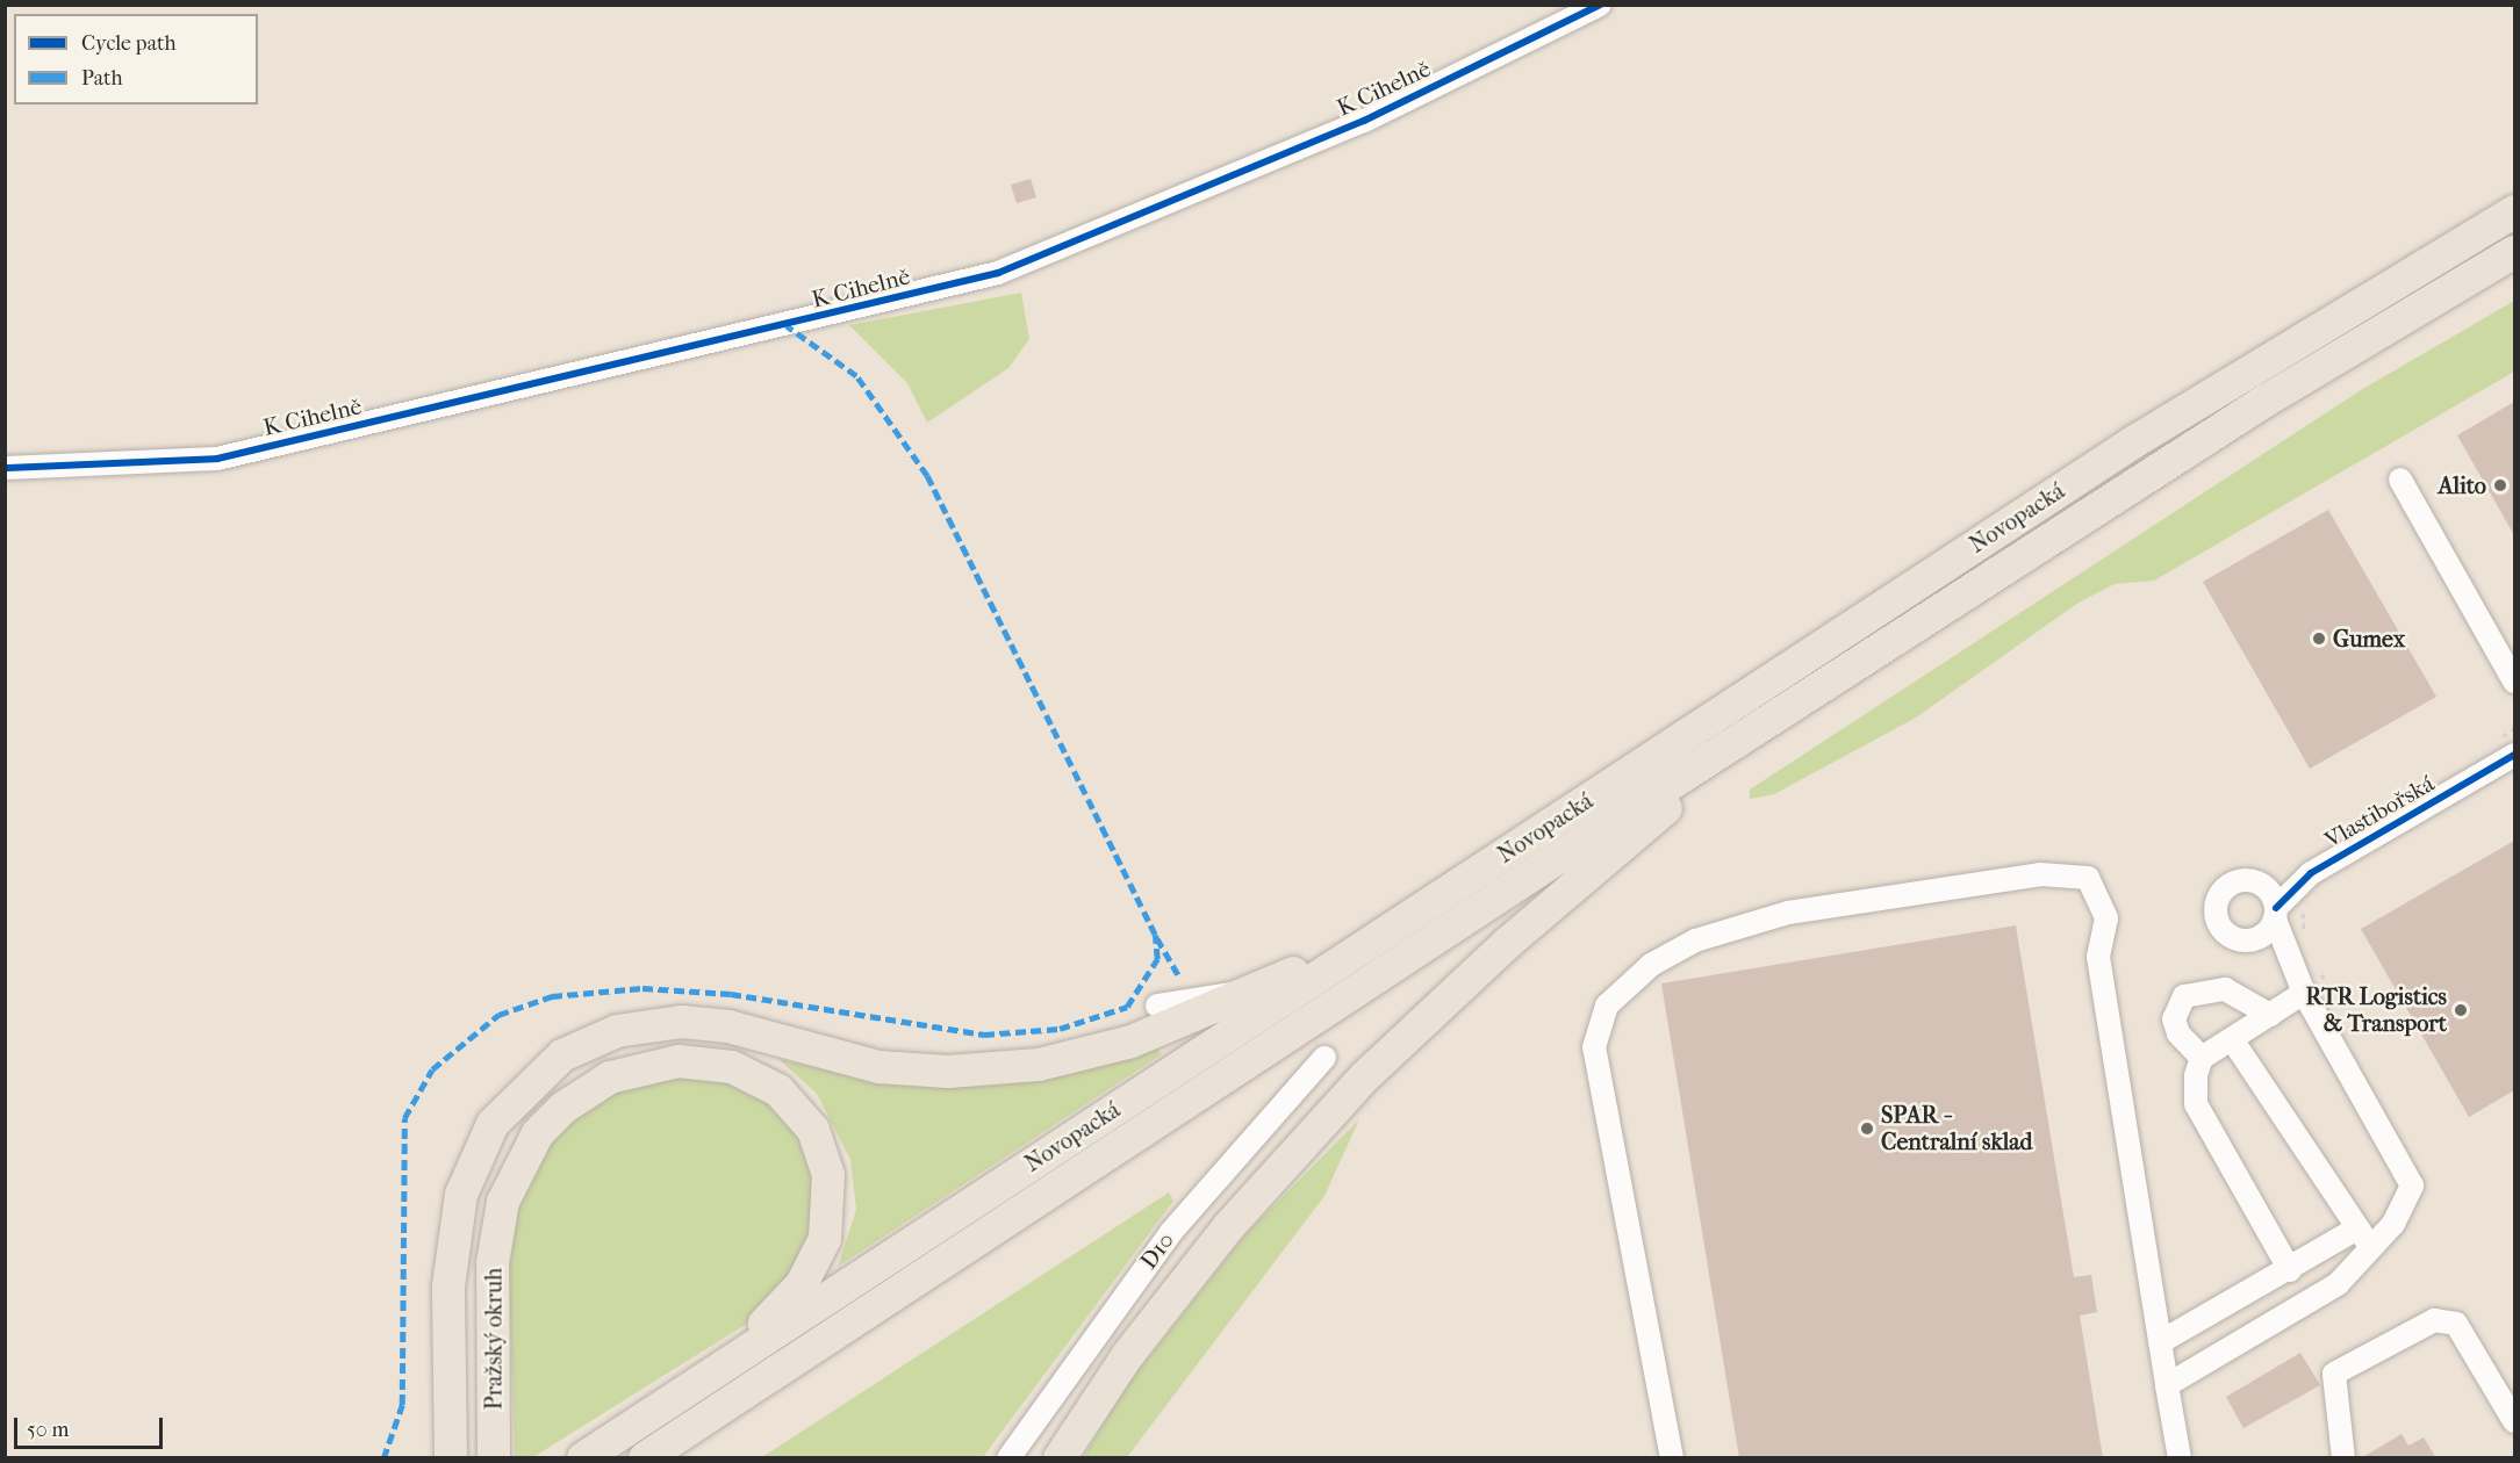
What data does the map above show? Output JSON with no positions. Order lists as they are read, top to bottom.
{
  "streets": {
    "highway": ["Novopacká", "Pražský okruh"],
    "street": ["K Cihelně", "Vlastibořská", "D10"]
  },
  "crossings": [
    ["Novopacká", "Pražský okruh"]
  ],
  "places": [
    "Alito",
    "Gumex",
    "RTR Logistics & Transport",
    "SPAR - Centralní sklad"
  ],
  "legend": ["Cycle path", "Path"],
  "scale_bar": "50 m"
}
